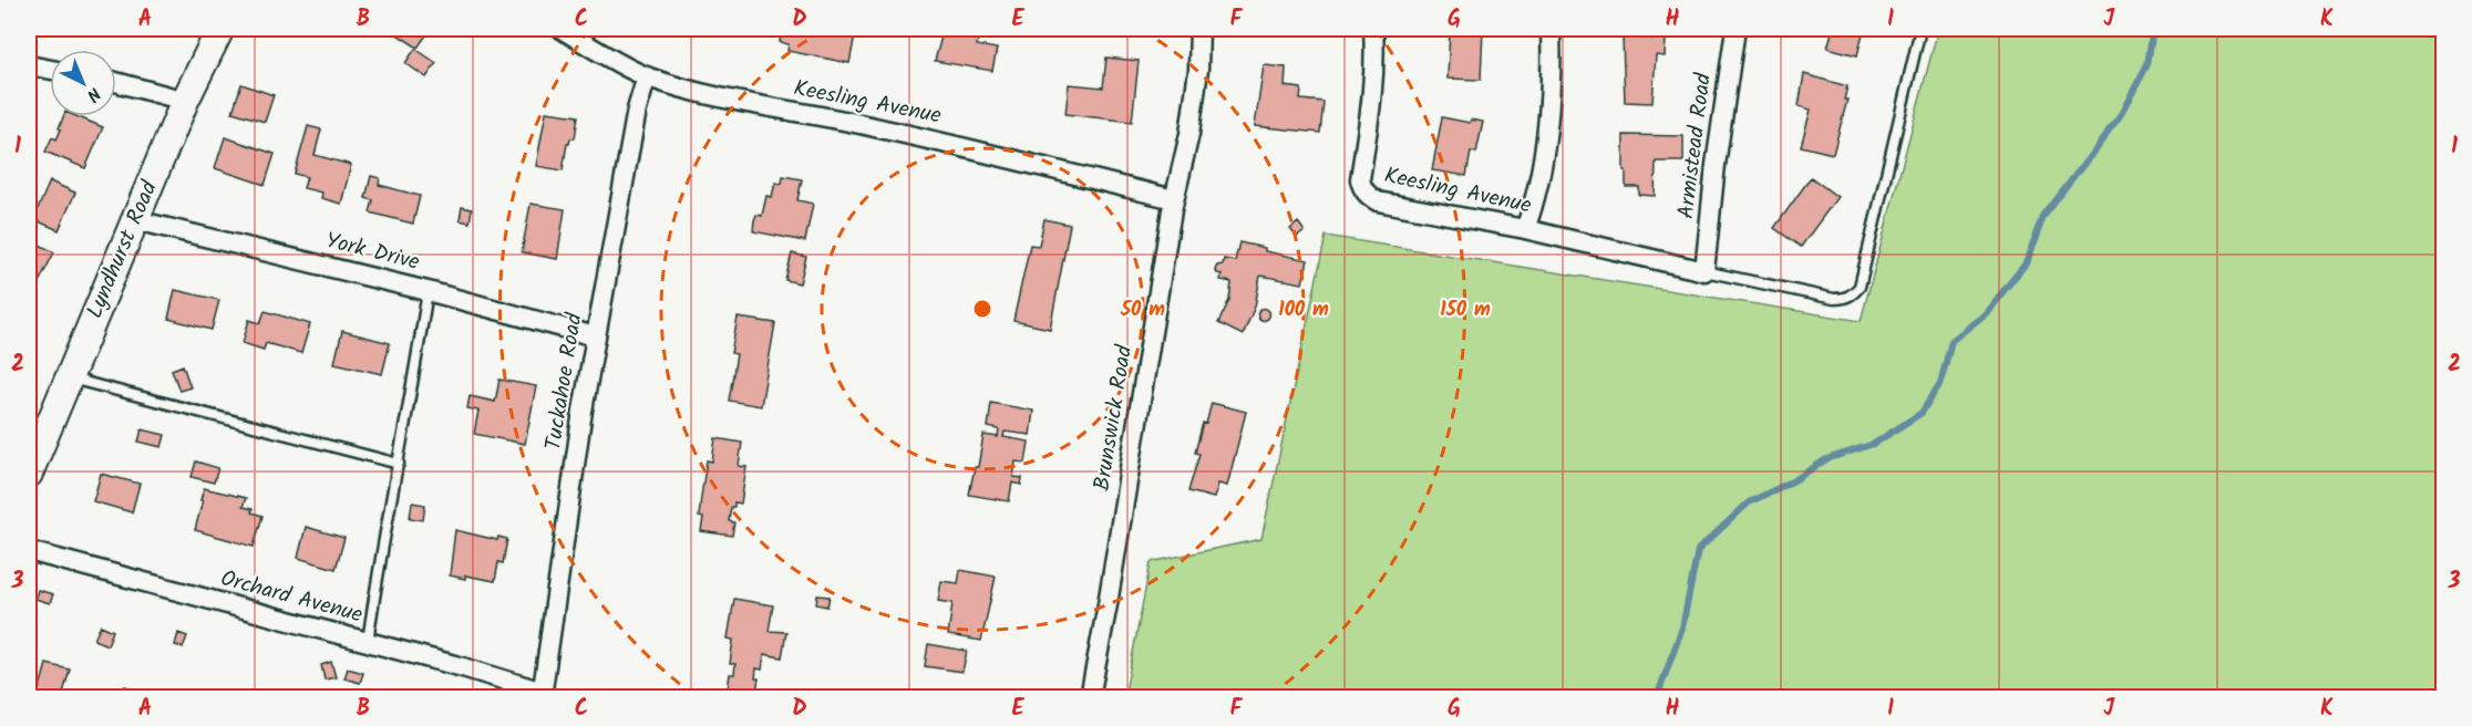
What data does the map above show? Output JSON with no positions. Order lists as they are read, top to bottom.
{
  "streets": {
    "main road": ["Lyndhurst Road"],
    "street": [
      "Keesling Avenue",
      "Armistead Road",
      "York Drive",
      "Tuckahoe Road",
      "Brunswick Road",
      "Orchard Avenue"
    ]
  },
  "crossings": [
    ["Keesling Avenue", "Armistead Road"],
    ["Keesling Avenue", "Tuckahoe Road"],
    ["Keesling Avenue", "Brunswick Road"],
    ["Lyndhurst Road", "York Drive"],
    ["York Drive", "Tuckahoe Road"],
    ["Tuckahoe Road", "Orchard Avenue"]
  ],
  "north": "bottom right",
  "grid": {
    "columns": [
      "A",
      "B",
      "C",
      "D",
      "E",
      "F",
      "G",
      "H",
      "I",
      "J",
      "K"
    ],
    "rows": ["1", "2", "3"]
  },
  "rings": ["50 m", "100 m", "150 m"]
}
